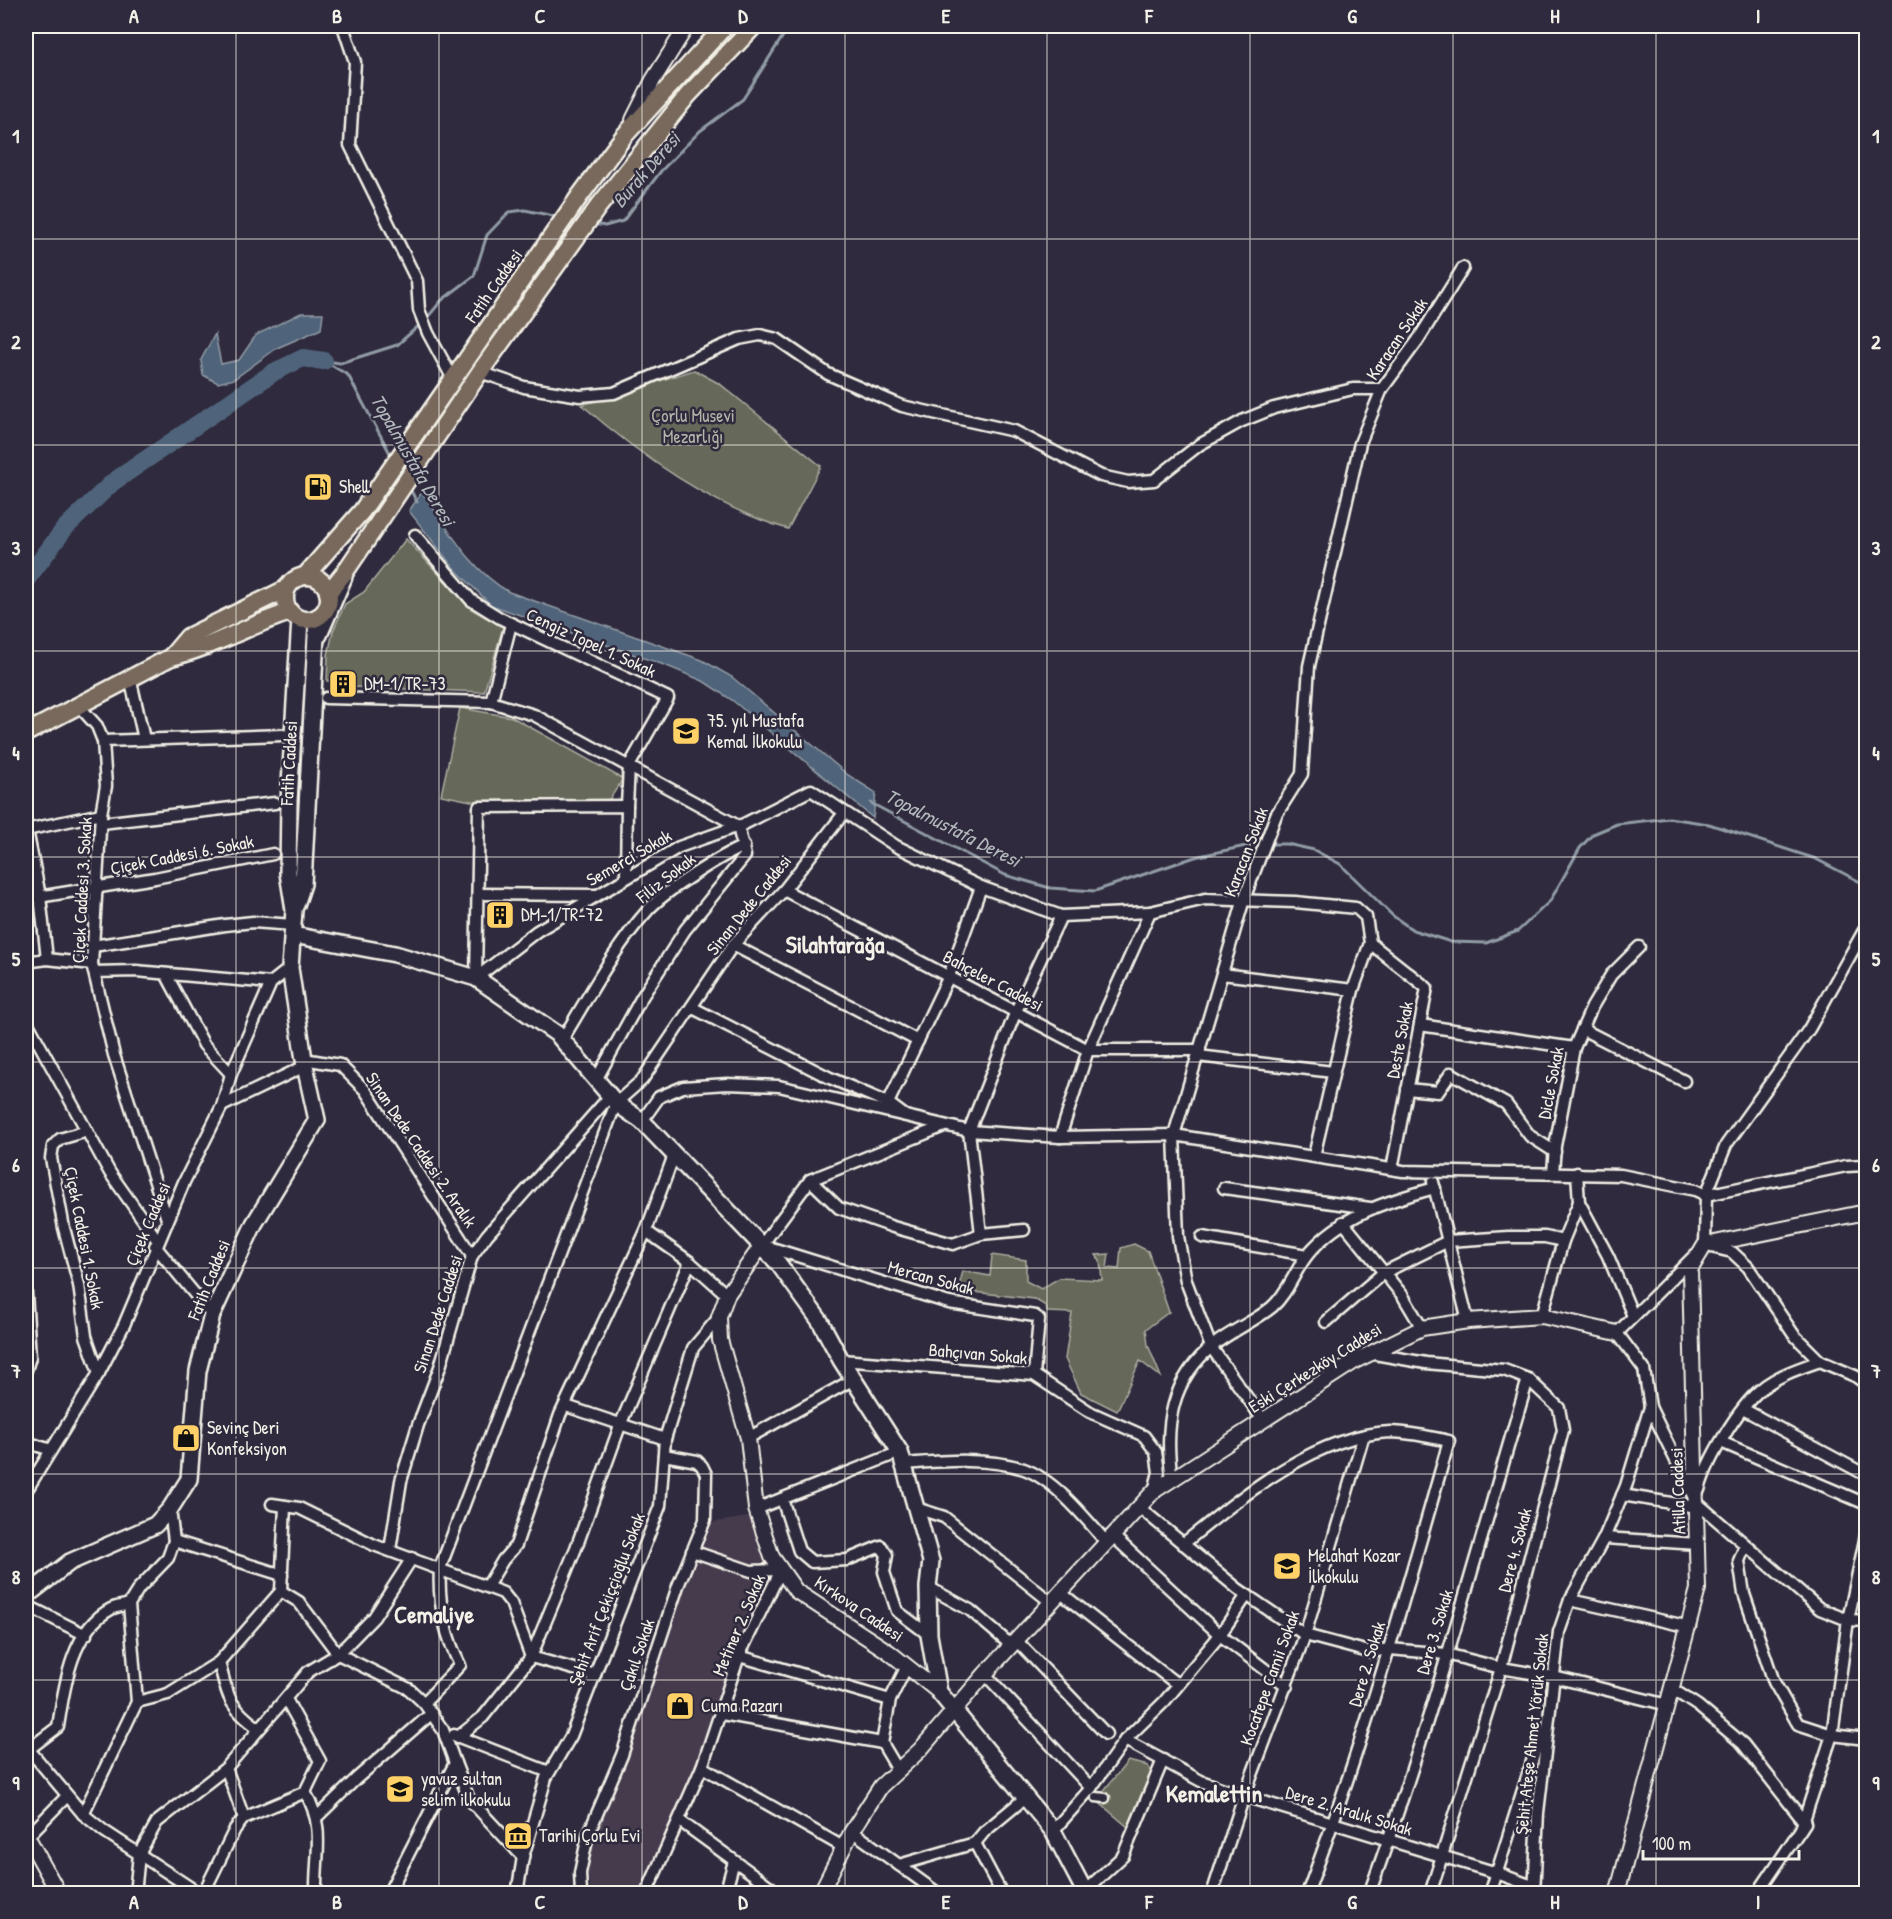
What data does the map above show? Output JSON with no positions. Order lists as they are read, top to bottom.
{
  "streets": {
    "main road": ["Fatih Caddesi", "Kırkova Caddesi"],
    "street": [
      "Karacan Sokak",
      "Cengiz Topel 1. Sokak",
      "Çiçek Caddesi 6. Sokak",
      "Semerci Sokak",
      "Filiz Sokak",
      "Çiçek Caddesi 3. Sokak",
      "Sinan Dede Caddesi",
      "Bahçeler Caddesi",
      "Deste Sokak",
      "Dicle Sokak",
      "Sinan Dede Caddesi 2. Aralık",
      "Çiçek Caddesi",
      "Çiçek Caddesi 1. Sokak",
      "Mercan Sokak",
      "Bahçıvan Sokak",
      "Eski Çerkezköy Caddesi",
      "Atilla Caddesi",
      "Dere 4. Sokak",
      "Şehit Arif Çekiççioğlu Sokak",
      "Metiner 2. Sokak",
      "Dere 3. Sokak",
      "Çakıl Sokak",
      "Dere 2. Sokak",
      "Kocatepe Camii Sokak",
      "Şehit Ateşe Ahmet Yörük Sokak",
      "Dere 2. Aralık Sokak"
    ]
  },
  "crossings": [
    ["Fatih Caddesi", "Sinan Dede Caddesi 2. Aralık"],
    ["Fatih Caddesi", "Çiçek Caddesi"],
    ["Karacan Sokak", "Bahçeler Caddesi"],
    ["Karacan Sokak", "Eski Çerkezköy Caddesi"],
    ["Cengiz Topel 1. Sokak", "Semerci Sokak"],
    ["Çiçek Caddesi 6. Sokak", "Çiçek Caddesi 3. Sokak"],
    ["Semerci Sokak", "Sinan Dede Caddesi"],
    ["Çiçek Caddesi 3. Sokak", "Çiçek Caddesi"],
    ["Sinan Dede Caddesi", "Bahçeler Caddesi"],
    ["Sinan Dede Caddesi", "Sinan Dede Caddesi 2. Aralık"],
    ["Çiçek Caddesi", "Çiçek Caddesi 1. Sokak"],
    ["Mercan Sokak", "Bahçıvan Sokak"],
    ["Mercan Sokak", "Kırkova Caddesi"],
    ["Bahçıvan Sokak", "Eski Çerkezköy Caddesi"],
    ["Eski Çerkezköy Caddesi", "Dere 4. Sokak"],
    ["Eski Çerkezköy Caddesi", "Kırkova Caddesi"],
    ["Eski Çerkezköy Caddesi", "Şehit Ateşe Ahmet Yörük Sokak"],
    ["Dere 4. Sokak", "Dere 3. Sokak"],
    ["Dere 4. Sokak", "Dere 2. Aralık Sokak"],
    ["Şehit Arif Çekiççioğlu Sokak", "Kırkova Caddesi"],
    ["Şehit Arif Çekiççioğlu Sokak", "Çakıl Sokak"],
    ["Kırkova Caddesi", "Metiner 2. Sokak"],
    ["Dere 3. Sokak", "Dere 2. Aralık Sokak"],
    ["Dere 2. Sokak", "Kocatepe Camii Sokak"],
    ["Dere 2. Sokak", "Dere 2. Aralık Sokak"],
    ["Kocatepe Camii Sokak", "Dere 2. Aralık Sokak"],
    ["Şehit Ateşe Ahmet Yörük Sokak", "Dere 2. Aralık Sokak"]
  ],
  "districts": ["Silahtarağa", "Cemaliye", "Kemalettin"],
  "water": ["Burak Deresi", "Topalmustafa Deresi"],
  "parks": ["Çorlu Musevi Mezarlığı"],
  "places": {
    "fuel station": ["Shell"],
    "building": ["DM-1/TR-73", "DM-1/TR-72"],
    "school or university": ["75. yıl Mustafa Kemal İlkokulu", "Melahat Kozar İlkokulu", "yavuz sultan selim ilkokulu"],
    "shop": ["Sevinç Deri Konfeksiyon", "Cuma Pazarı"],
    "museum": ["Tarihi Çorlu Evi"]
  },
  "scale_bar": "100 m",
  "grid": {
    "columns": [
      "A",
      "B",
      "C",
      "D",
      "E",
      "F",
      "G",
      "H",
      "I"
    ],
    "rows": [
      "1",
      "2",
      "3",
      "4",
      "5",
      "6",
      "7",
      "8",
      "9"
    ]
  }
}
